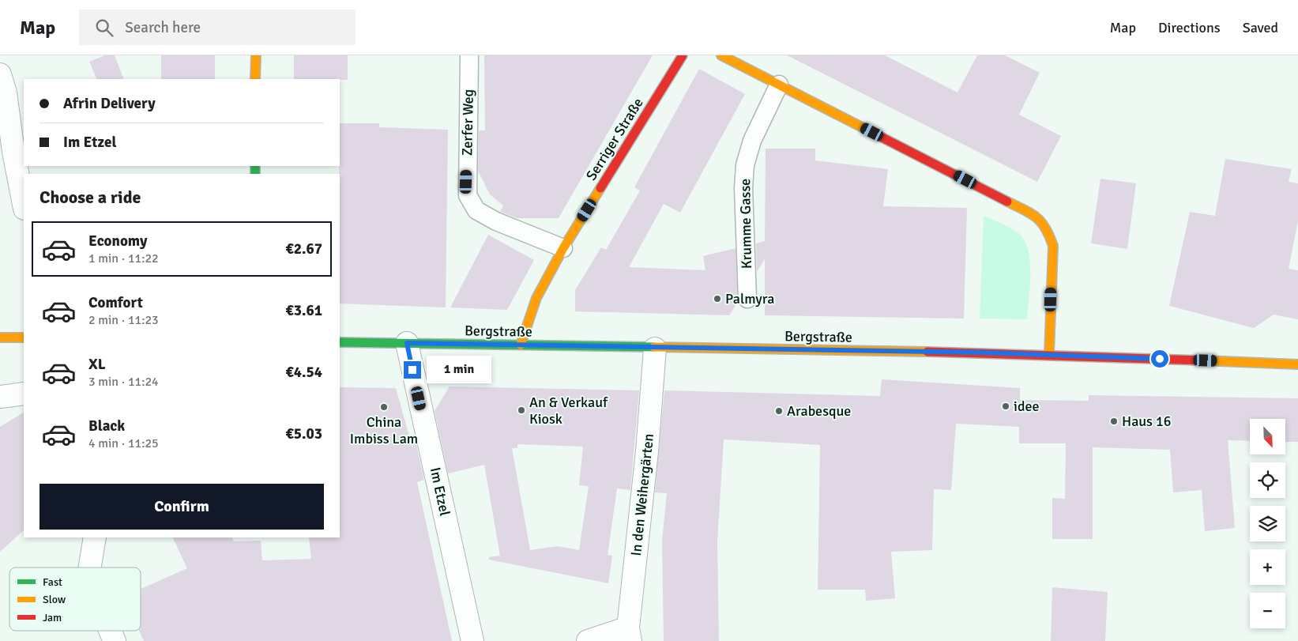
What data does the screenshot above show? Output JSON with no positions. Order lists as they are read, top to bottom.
{
  "streets": {
    "main road": ["Serriger Straße", "Bergstraße"],
    "street": ["Im Etzel", "In den Weihergärten"],
    "lane": ["Zerfer Weg", "Krumme Gasse"]
  },
  "crossings": [
    ["Zerfer Weg", "Serriger Straße"],
    ["Serriger Straße", "Bergstraße"],
    ["Bergstraße", "Im Etzel"],
    ["Bergstraße", "In den Weihergärten"]
  ],
  "places": [
    "Palmyra",
    "idee",
    "China Imbiss Lam",
    "An & Verkauf Kiosk",
    "Arabesque",
    "Haus 16"
  ],
  "legend": ["Fast", "Slow", "Jam"],
  "north": "bottom right",
  "page": {
    "header": "Map",
    "search": "Search here",
    "nav": ["Map", "Directions", "Saved"],
    "banner": ["Afrin Delivery", "Im Etzel"],
    "heading": "Choose a ride",
    "list": [
      {
        "name": "Economy",
        "note": "1 min · 11:22",
        "value": "€2.67"
      },
      {
        "name": "Comfort",
        "note": "2 min · 11:23",
        "value": "€3.61"
      },
      {
        "name": "XL",
        "note": "3 min · 11:24",
        "value": "€4.54"
      },
      {
        "name": "Black",
        "note": "4 min · 11:25",
        "value": "€5.03"
      }
    ],
    "bubble": "1 min",
    "map_buttons": ["+", "−"],
    "buttons": "Confirm"
  }
}
